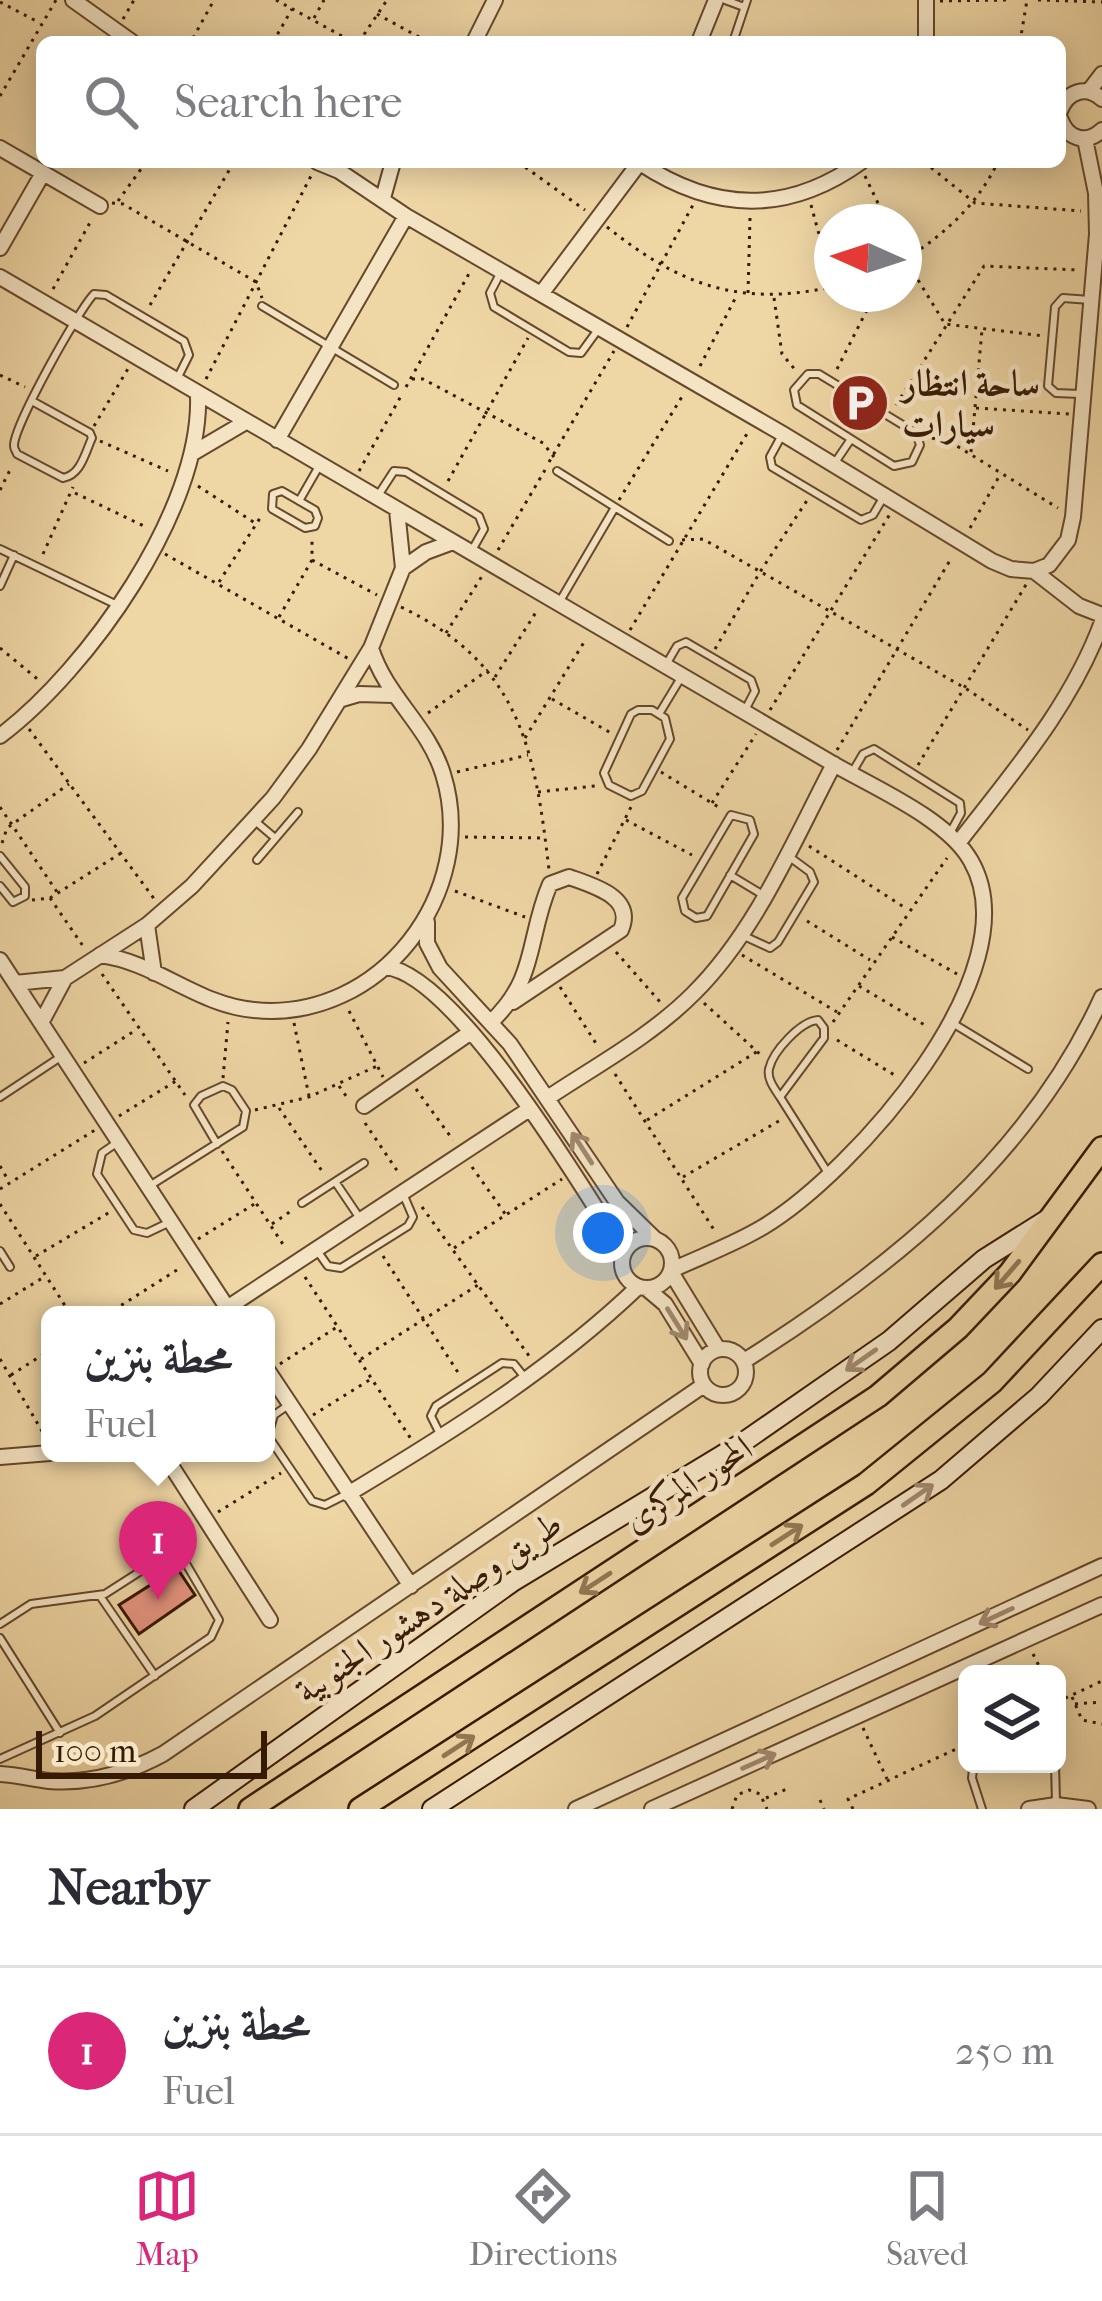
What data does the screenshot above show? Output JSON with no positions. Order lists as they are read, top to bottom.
{
  "streets": {
    "highway": ["المحور المركزى"],
    "main road": ["طريق وصلة دهشور الجنوبية"]
  },
  "crossings": [
    ["المحور المركزى", "طريق وصلة دهشور الجنوبية"]
  ],
  "places": {
    "parking": ["ساحة انتظار سيارات"]
  },
  "scale_bar": "100 m",
  "north": "left",
  "page": {
    "search": "Search here",
    "popup": ["محطة بنزين", "Fuel"],
    "pins": "1",
    "scale": "100 m",
    "heading": "Nearby",
    "list": [
      {
        "mark": "1",
        "name": "محطة بنزين",
        "note": "Fuel",
        "value": "250 m"
      }
    ],
    "nav": ["Map", "Directions", "Saved"]
  }
}
